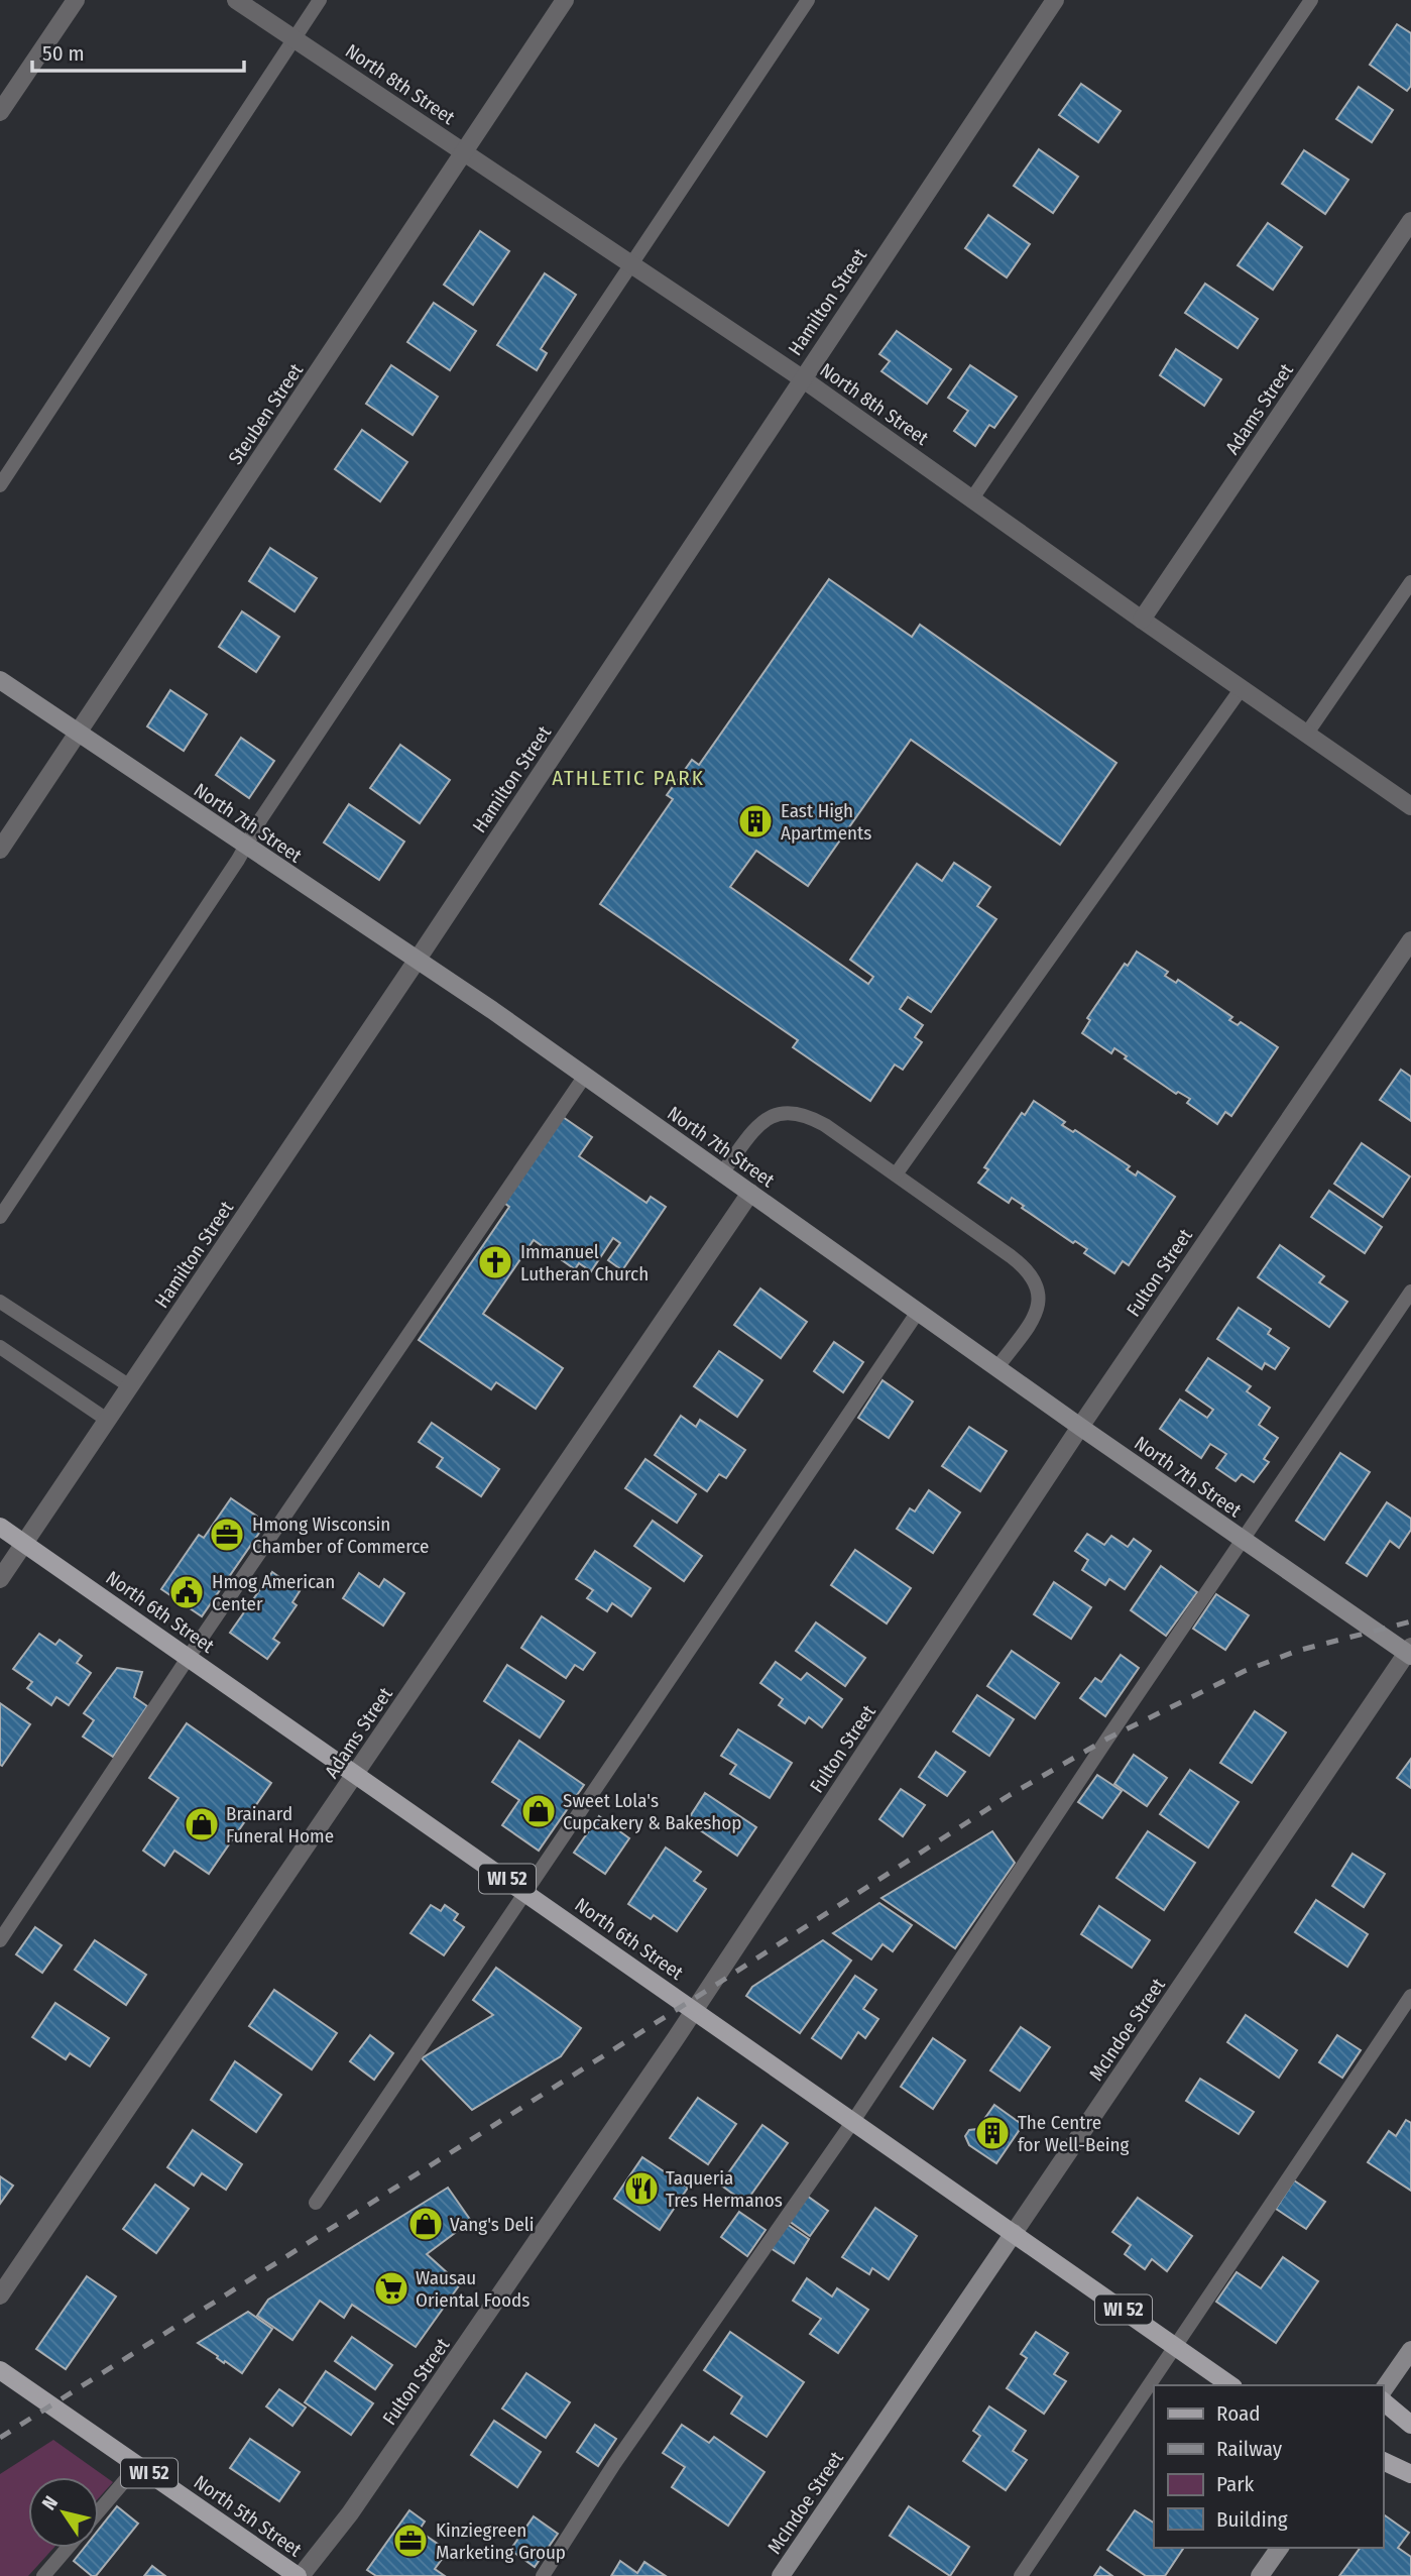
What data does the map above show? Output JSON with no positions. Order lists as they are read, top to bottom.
{
  "streets": {
    "main road": ["North 6th Street", "WI 52", "North 5th Street"],
    "street": [
      "North 8th Street",
      "Hamilton Street",
      "Adams Street",
      "Steuben Street",
      "North 7th Street",
      "Fulton Street",
      "McIndoe Street"
    ]
  },
  "crossings": [
    ["North 8th Street", "Hamilton Street"],
    ["North 8th Street", "Adams Street"],
    ["North 8th Street", "Steuben Street"],
    ["Hamilton Street", "North 7th Street"],
    ["Hamilton Street", "North 6th Street"],
    ["Adams Street", "North 7th Street"],
    ["Adams Street", "North 6th Street"],
    ["Steuben Street", "North 7th Street"],
    ["North 7th Street", "Fulton Street"],
    ["North 7th Street", "McIndoe Street"],
    ["Fulton Street", "North 6th Street"],
    ["Fulton Street", "North 5th Street"],
    ["North 6th Street", "McIndoe Street"]
  ],
  "districts": ["ATHLETIC PARK"],
  "places": {
    "building": ["East High Apartments", "The Centre for Well-Being"],
    "church": ["Immanuel Lutheran Church"],
    "office": ["Hmong Wisconsin Chamber of Commerce", "Kinziegreen Marketing Group"],
    "public building": ["Hmog American Center"],
    "shop": ["Sweet Lola's Cupcakery & Bakeshop", "Brainard Funeral Home", "Vang's Deli"],
    "restaurant": ["Taqueria Tres Hermanos"],
    "supermarket": ["Wausau Oriental Foods"]
  },
  "legend": [
    "Road",
    "Railway",
    "Park",
    "Building"
  ],
  "scale_bar": "50 m",
  "north": "top left"
}
